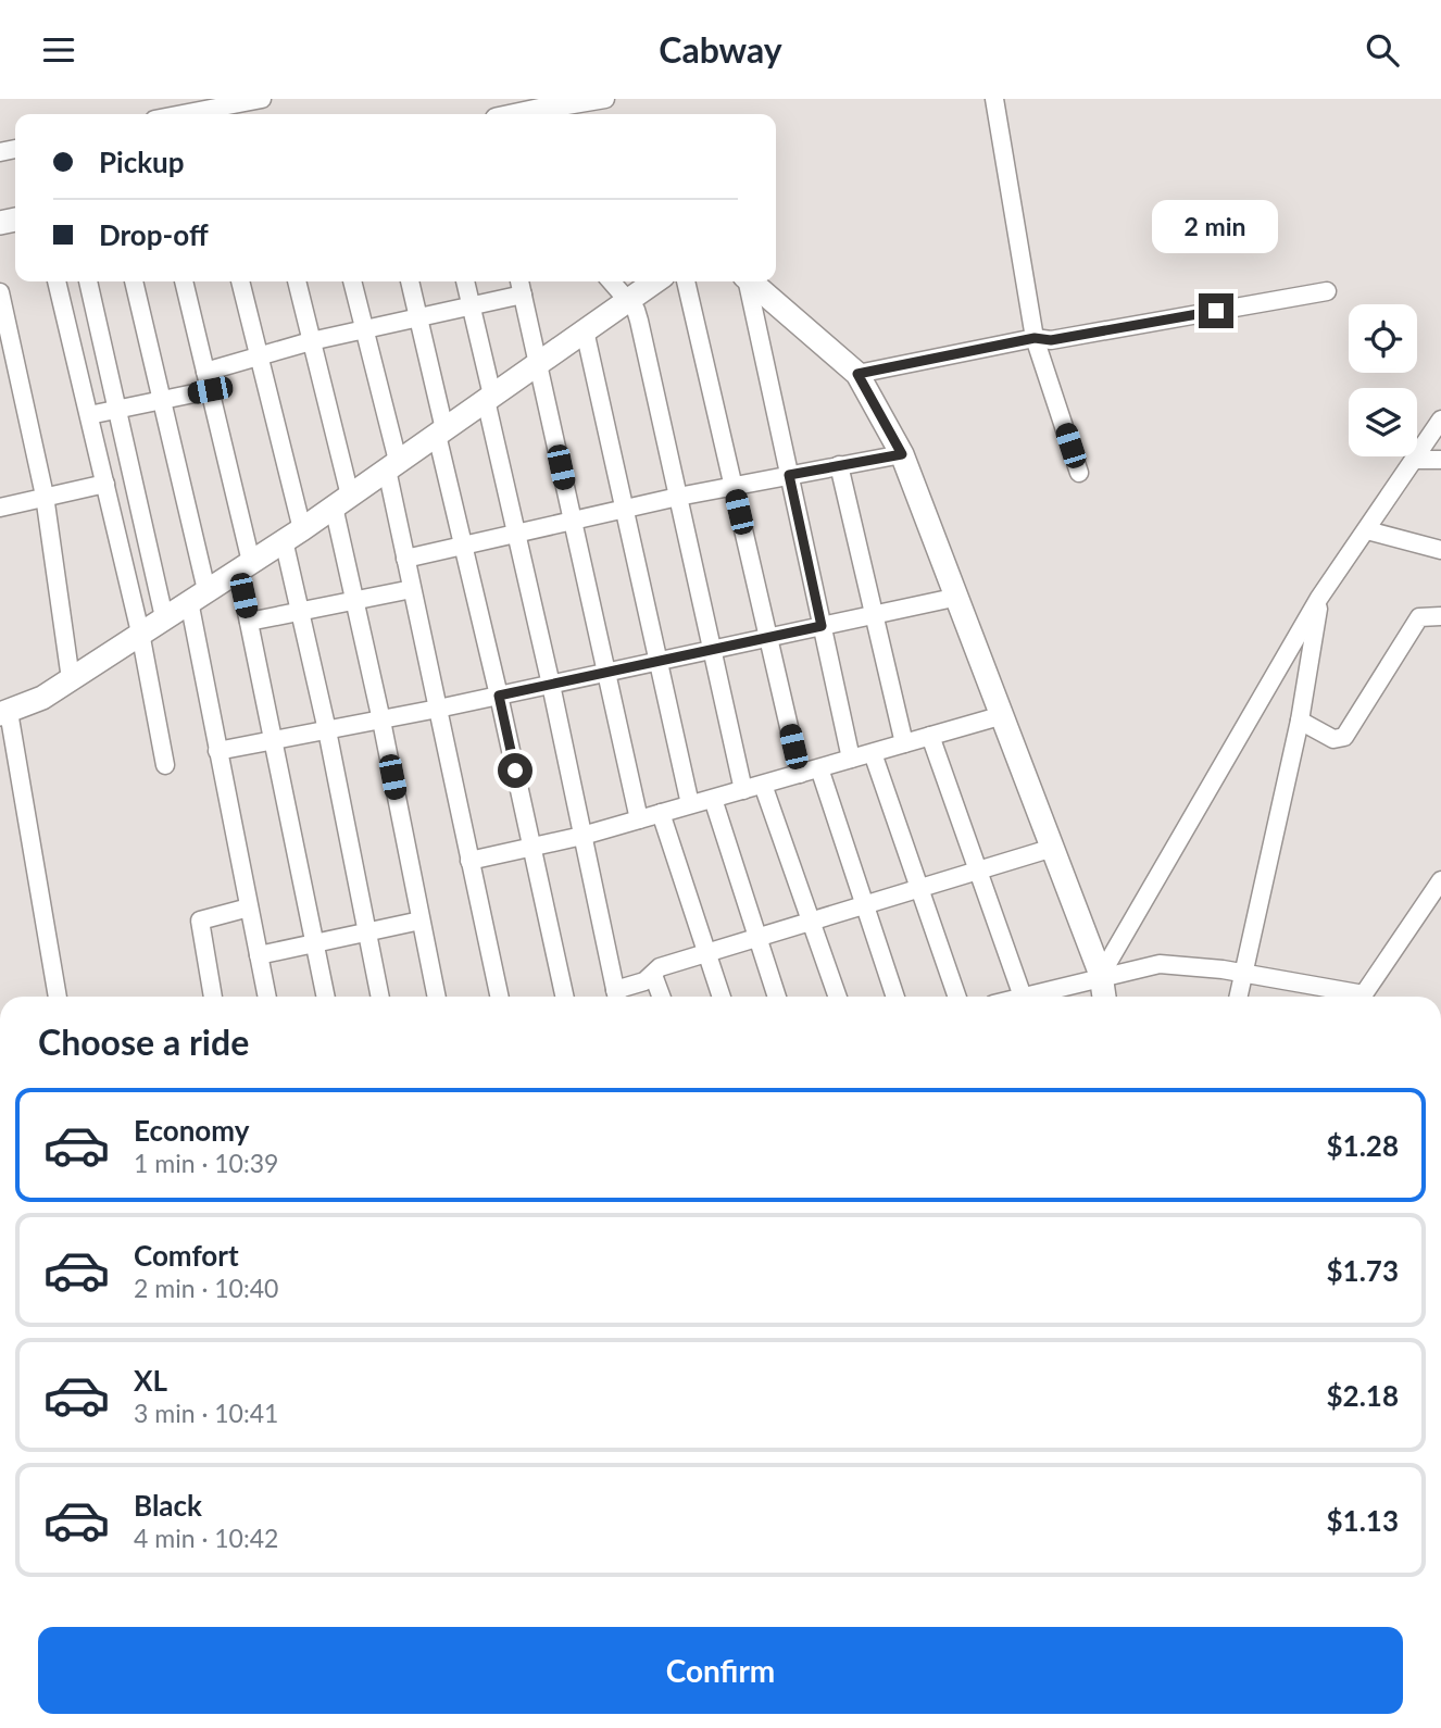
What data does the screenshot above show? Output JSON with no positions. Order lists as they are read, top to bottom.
{
  "page": {
    "header": "Cabway",
    "banner": ["Pickup", "Drop-off"],
    "bubble": "2 min",
    "heading": "Choose a ride",
    "list": [
      {
        "name": "Economy",
        "note": "1 min · 10:39",
        "value": "$1.28"
      },
      {
        "name": "Comfort",
        "note": "2 min · 10:40",
        "value": "$1.73"
      },
      {
        "name": "XL",
        "note": "3 min · 10:41",
        "value": "$2.18"
      },
      {
        "name": "Black",
        "note": "4 min · 10:42",
        "value": "$1.13"
      }
    ],
    "buttons": "Confirm"
  }
}
